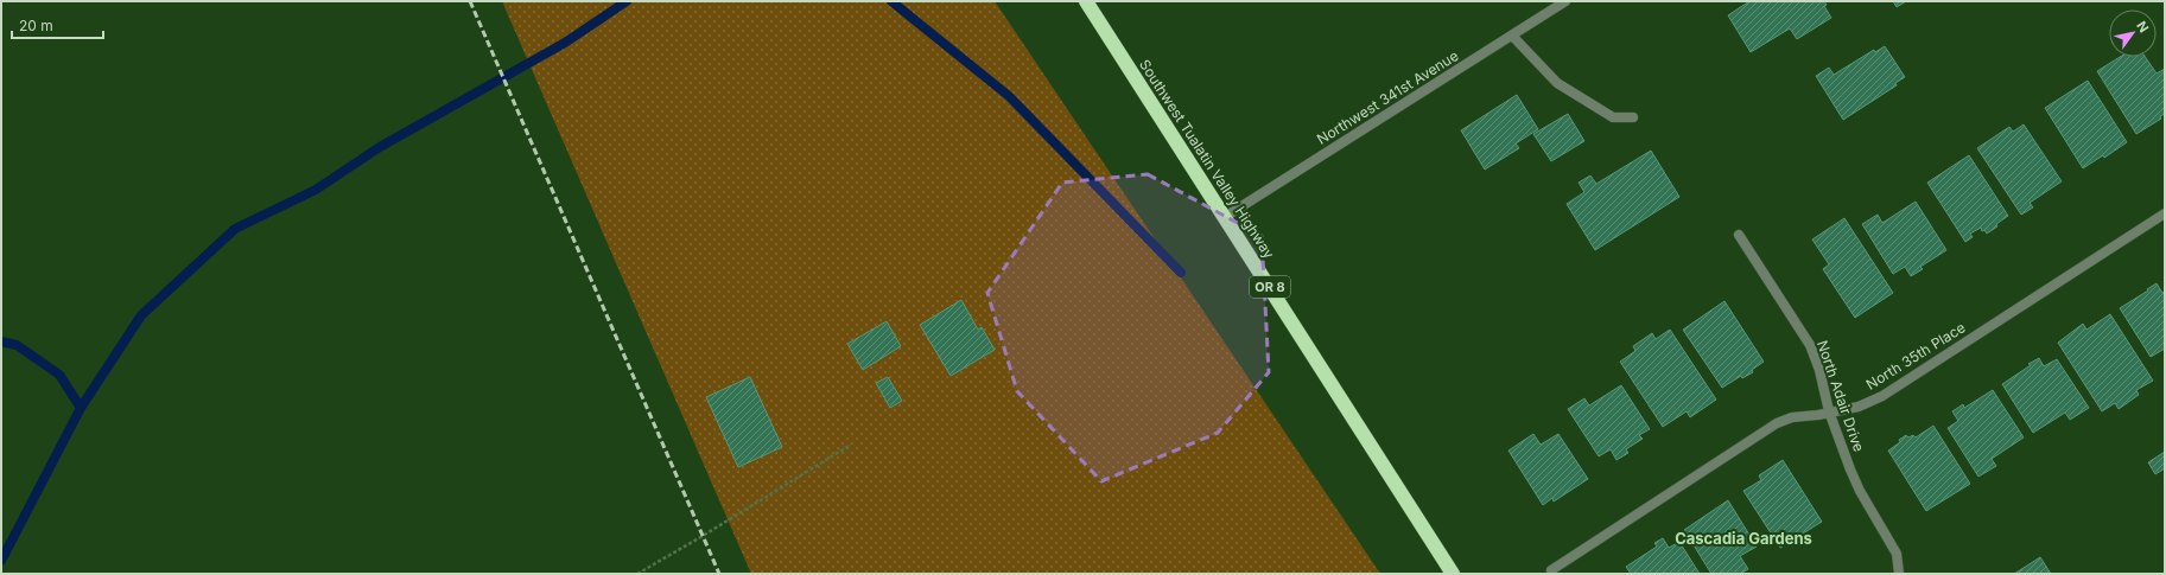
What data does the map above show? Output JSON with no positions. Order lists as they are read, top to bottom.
{
  "streets": {
    "highway": ["Southwest Tualatin Valley Highway", "OR 8"],
    "street": ["Northwest 341st Avenue", "North 35th Place", "North Adair Drive"]
  },
  "crossings": [
    ["Northwest 341st Avenue", "Southwest Tualatin Valley Highway"],
    ["North 35th Place", "North Adair Drive"]
  ],
  "districts": ["Cascadia Gardens"],
  "scale_bar": "20 m",
  "north": "top right"
}
